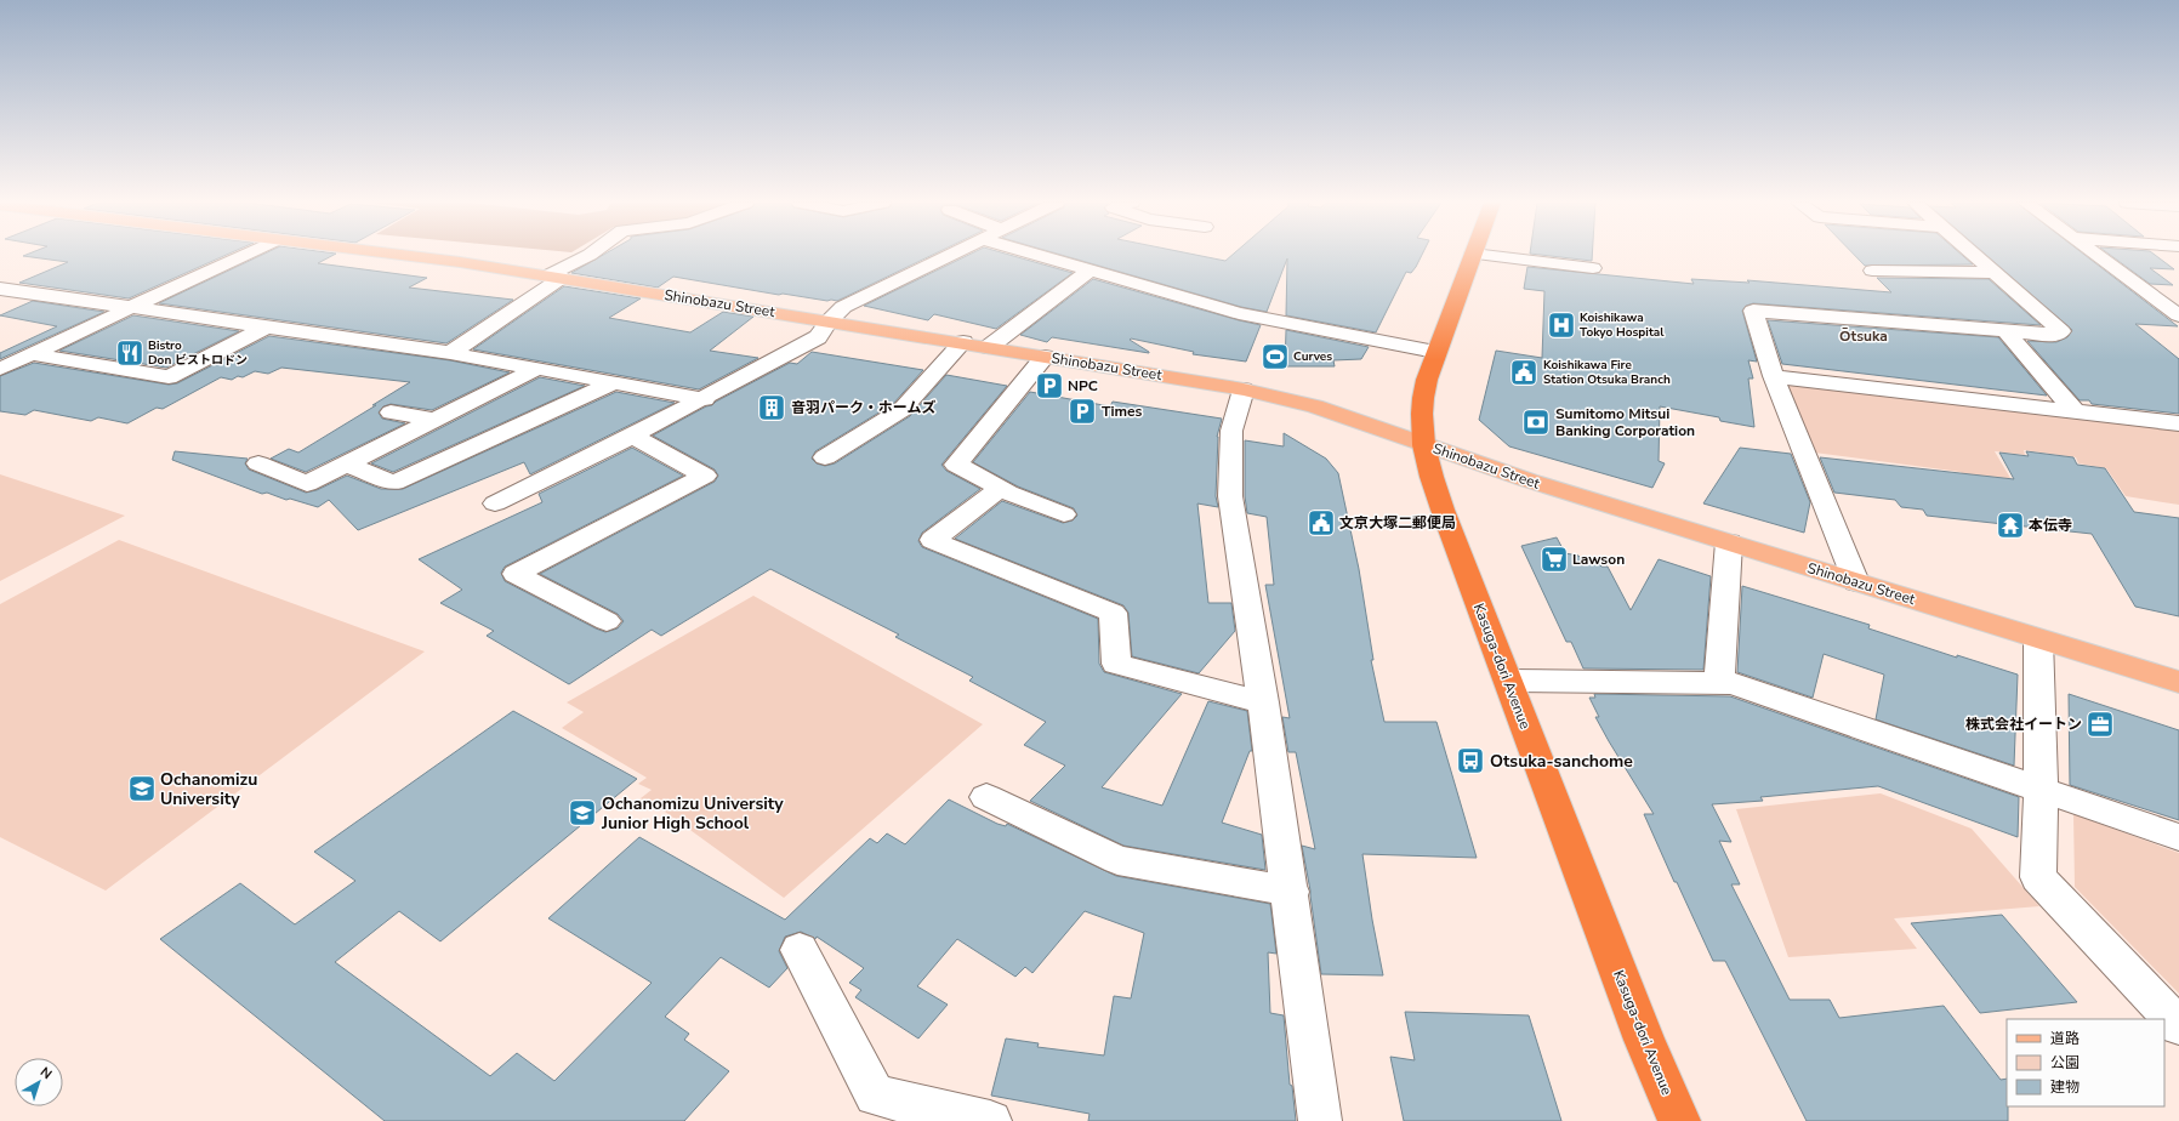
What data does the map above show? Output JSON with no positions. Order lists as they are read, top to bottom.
{
  "streets": {
    "highway": ["Kasuga-dori Avenue"],
    "main road": ["Shinobazu Street"]
  },
  "crossings": [
    ["Shinobazu Street", "Kasuga-dori Avenue"]
  ],
  "districts": ["Ōtsuka"],
  "places": {
    "hospital": ["Koishikawa Tokyo Hospital"],
    "restaurant": ["Bistro Don ビストロドン"],
    "sports": ["Curves"],
    "public building": ["Koishikawa Fire Station Otsuka Branch", "文京大塚二郵便局"],
    "parking": ["NPC", "Times"],
    "building": ["音羽パーク・ホームズ"],
    "bank": ["Sumitomo Mitsui Banking Corporation"],
    "temple": ["本伝寺"],
    "supermarket": ["Lawson"],
    "office": ["株式会社イートン"],
    "bus stop": ["Otsuka-sanchome"],
    "school or university": ["Ochanomizu University", "Ochanomizu University Junior High School"]
  },
  "legend": ["道路", "公園", "建物"],
  "north": "top right"
}
